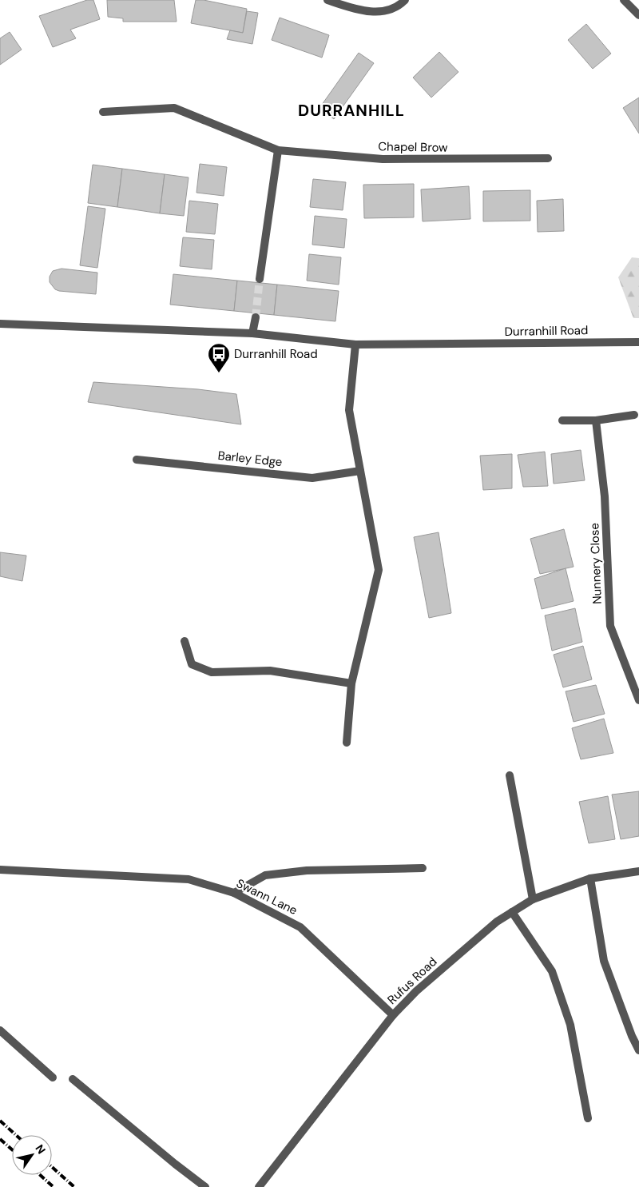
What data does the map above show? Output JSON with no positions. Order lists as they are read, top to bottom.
{
  "streets": {
    "street": [
      "Chapel Brow",
      "Durranhill Road",
      "Barley Edge",
      "Nunnery Close",
      "Swann Lane",
      "Rufus Road"
    ]
  },
  "crossings": [
    ["Swann Lane", "Rufus Road"]
  ],
  "districts": ["DURRANHILL"],
  "places": {
    "bus stop": ["Durranhill Road"]
  },
  "north": "top right"
}
